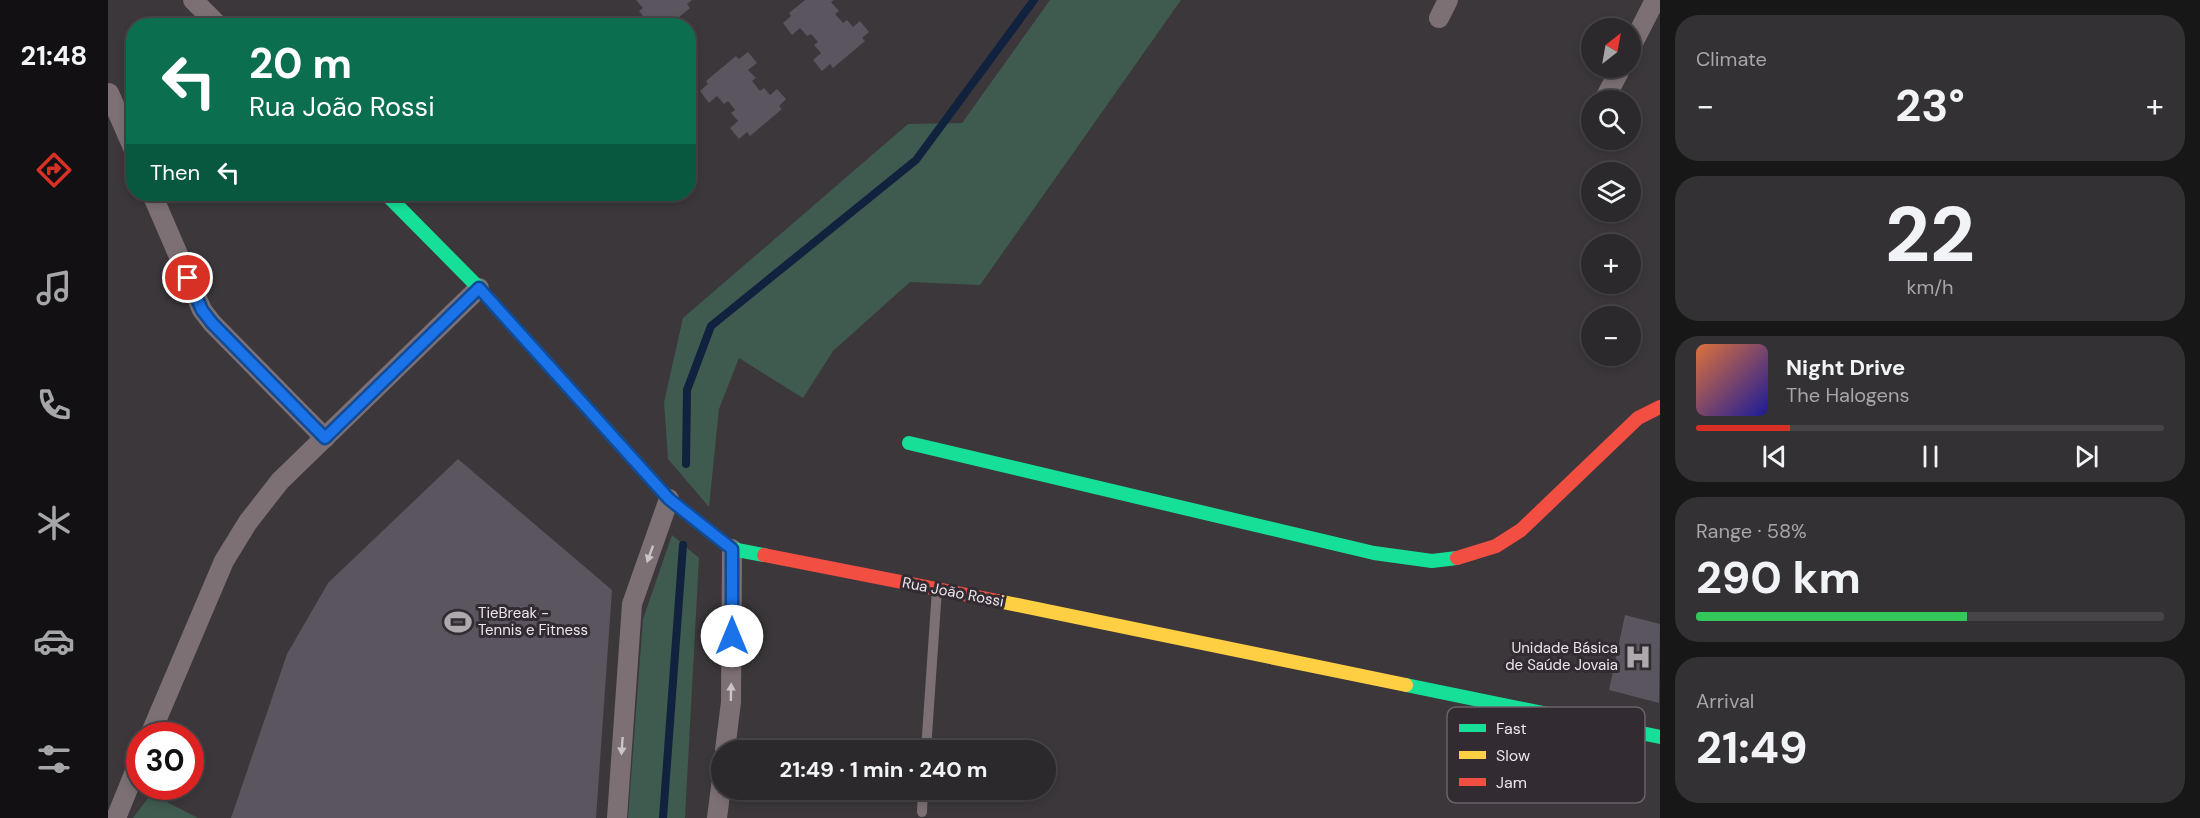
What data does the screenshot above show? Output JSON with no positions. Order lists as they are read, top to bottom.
{
  "streets": {
    "street": ["Rua João Rossi"]
  },
  "places": {
    "sports": ["TieBreak - Tennis e Fitness"],
    "hospital": ["Unidade Básica de Saúde Jovaia"]
  },
  "legend": ["Fast", "Slow", "Jam"],
  "north": "top right",
  "page": {
    "tabs": "21:48",
    "tile": [
      "Climate",
      ["22", "km/h"],
      ["Range · 58%", "290 km"],
      ["Arrival", "21:49"]
    ],
    "map_buttons": ["+", "−"],
    "turn": ["20 m", "Rua João Rossi"],
    "heat": ["−", "23°", "+"],
    "then": "Then",
    "song": ["Night Drive", "The Halogens"],
    "limit": "30",
    "trip": "21:49 · 1 min · 240 m"
  }
}
